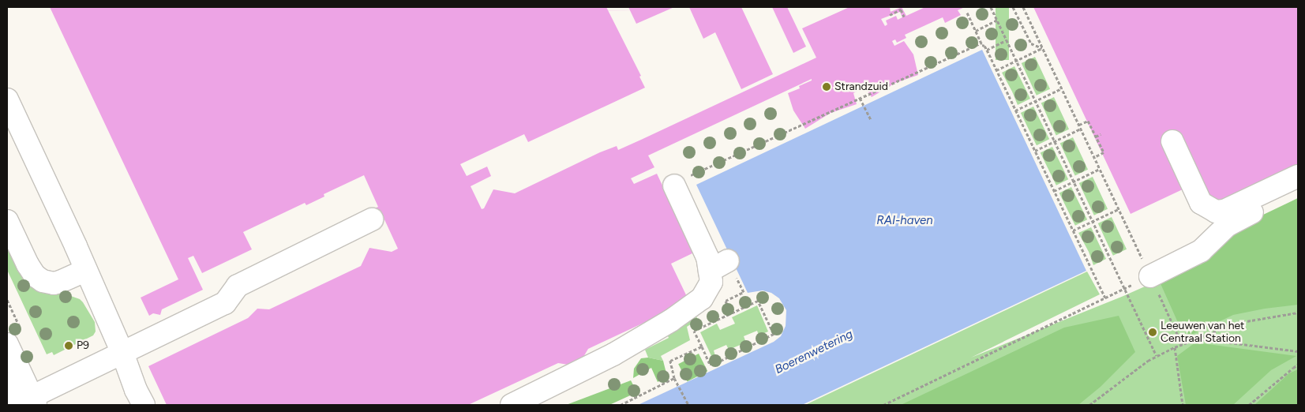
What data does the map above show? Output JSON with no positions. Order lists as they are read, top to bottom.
{
  "water": ["RAI-haven", "Boerenwetering"],
  "places": ["Strandzuid", "Leeuwen van het Centraal Station", "P9"]
}
